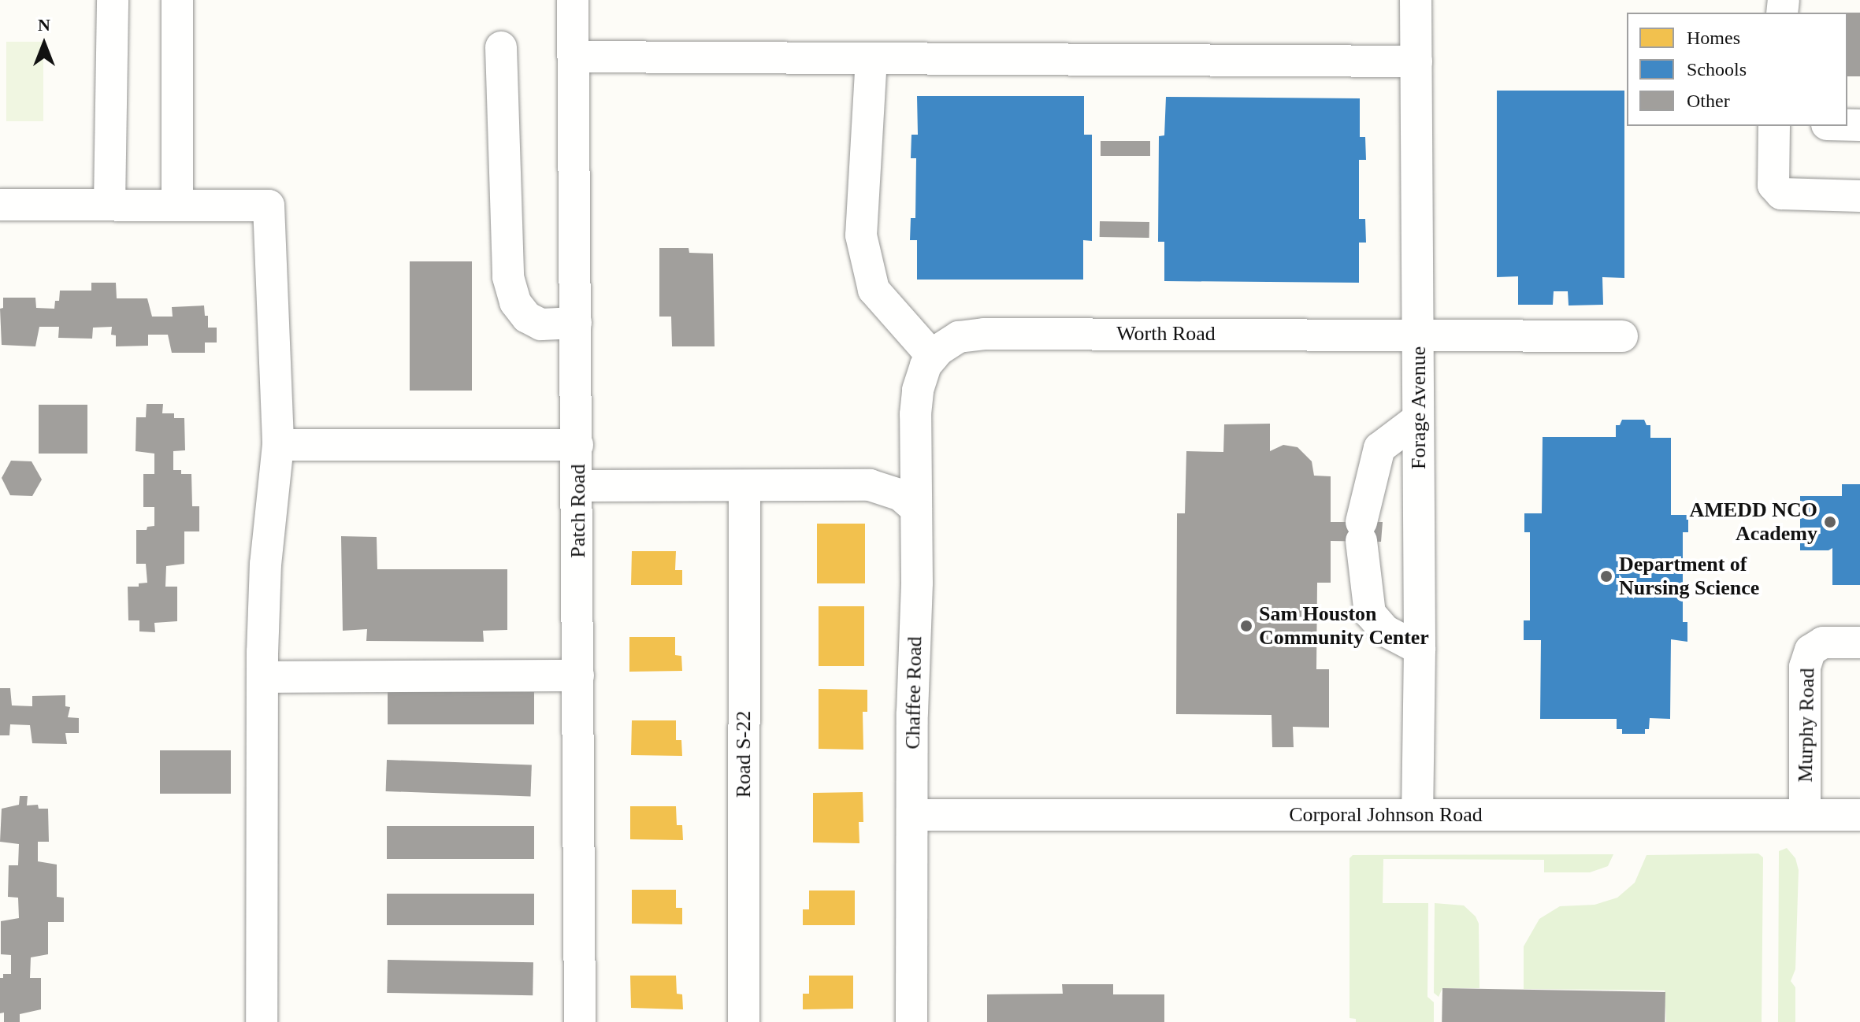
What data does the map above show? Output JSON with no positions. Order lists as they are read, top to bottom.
{
  "streets": {
    "street": [
      "Worth Road",
      "Forage Avenue",
      "Patch Road",
      "Chaffee Road",
      "Murphy Road",
      "Road S-22",
      "Corporal Johnson Road"
    ]
  },
  "crossings": [
    ["Worth Road", "Forage Avenue"],
    ["Worth Road", "Chaffee Road"],
    ["Forage Avenue", "Corporal Johnson Road"],
    ["Chaffee Road", "Corporal Johnson Road"],
    ["Murphy Road", "Corporal Johnson Road"]
  ],
  "places": ["AMEDD NCO Academy", "Department of Nursing Science", "Sam Houston Community Center"],
  "legend": ["Homes", "Schools", "Other"],
  "north": "top"
}
